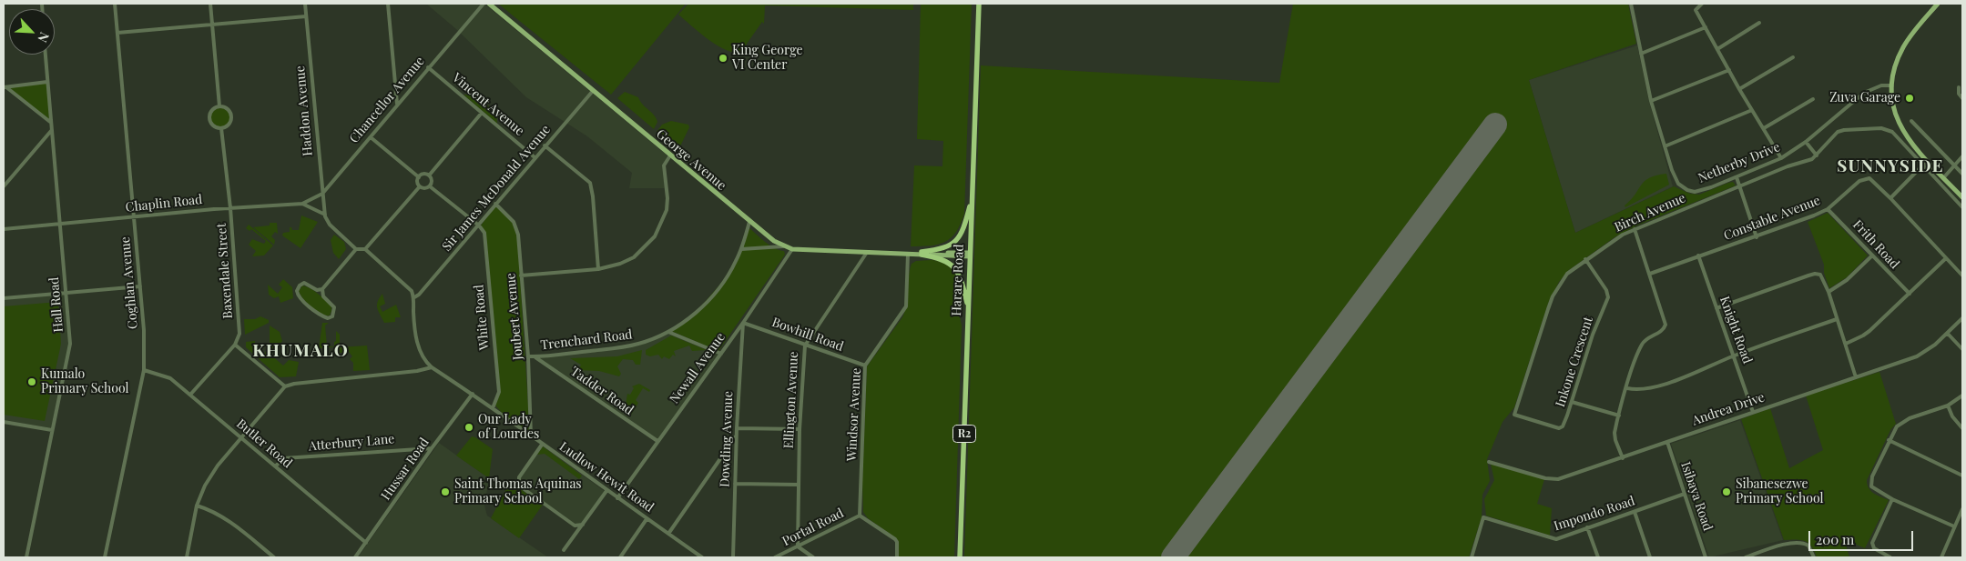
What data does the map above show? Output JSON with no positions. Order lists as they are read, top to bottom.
{
  "streets": {
    "highway": ["Harare Road", "R2"],
    "main road": ["George Avenue"],
    "street": [
      "Chancellor Avenue",
      "Vincent Avenue",
      "Haddon Avenue",
      "Netherby Drive",
      "Sir James McDonald Avenue",
      "Chaplin Road",
      "Birch Avenue",
      "Constable Avenue",
      "Frith Road",
      "Baxendale Street",
      "Coghlan Avenue",
      "Hall Road",
      "Joubert Avenue",
      "White Road",
      "Knight Road",
      "Bowhill Road",
      "Trenchard Road",
      "Inkone Crescent",
      "Newall Avenue",
      "Tadder Road",
      "Ellington Avenue",
      "Andrea Drive",
      "Windsor Avenue",
      "Dowding Avenue",
      "Atterbury Lane",
      "Butler Road",
      "Hussar Road",
      "Ludlow Hewit Road",
      "Isibaya Road",
      "Impondo Road",
      "Portal Road"
    ]
  },
  "crossings": [
    ["Chancellor Avenue", "Vincent Avenue"],
    ["Chancellor Avenue", "Haddon Avenue"],
    ["Chancellor Avenue", "Chaplin Road"],
    ["Vincent Avenue", "Sir James McDonald Avenue"],
    ["Haddon Avenue", "Chaplin Road"],
    ["George Avenue", "Sir James McDonald Avenue"],
    ["George Avenue", "Harare Road"],
    ["George Avenue", "Trenchard Road"],
    ["George Avenue", "Newall Avenue"],
    ["George Avenue", "Ellington Avenue"],
    ["George Avenue", "Windsor Avenue"],
    ["Sir James McDonald Avenue", "Joubert Avenue"],
    ["Sir James McDonald Avenue", "White Road"],
    ["Chaplin Road", "Baxendale Street"],
    ["Chaplin Road", "Coghlan Avenue"],
    ["Chaplin Road", "Hall Road"],
    ["Birch Avenue", "Inkone Crescent"],
    ["Constable Avenue", "Frith Road"],
    ["Constable Avenue", "Knight Road"],
    ["Coghlan Avenue", "Butler Road"],
    ["Joubert Avenue", "Trenchard Road"],
    ["Joubert Avenue", "Ludlow Hewit Road"],
    ["White Road", "Ludlow Hewit Road"],
    ["Knight Road", "Andrea Drive"],
    ["Bowhill Road", "Newall Avenue"],
    ["Bowhill Road", "Ellington Avenue"],
    ["Bowhill Road", "Windsor Avenue"],
    ["Bowhill Road", "Dowding Avenue"],
    ["Trenchard Road", "Tadder Road"],
    ["Newall Avenue", "Tadder Road"],
    ["Newall Avenue", "Dowding Avenue"],
    ["Newall Avenue", "Ludlow Hewit Road"],
    ["Ellington Avenue", "Portal Road"],
    ["Andrea Drive", "Isibaya Road"],
    ["Windsor Avenue", "Portal Road"],
    ["Atterbury Lane", "Butler Road"],
    ["Atterbury Lane", "Hussar Road"],
    ["Butler Road", "Hussar Road"],
    ["Hussar Road", "Ludlow Hewit Road"],
    ["Isibaya Road", "Impondo Road"]
  ],
  "districts": ["SUNNYSIDE", "KHUMALO"],
  "places": [
    "King George VI Center",
    "Zuva Garage",
    "Kumalo Primary School",
    "Our Lady of Lourdes",
    "Saint Thomas Aquinas Primary School",
    "Sibanesezwe Primary School"
  ],
  "scale_bar": "200 m",
  "north": "bottom right"
}
